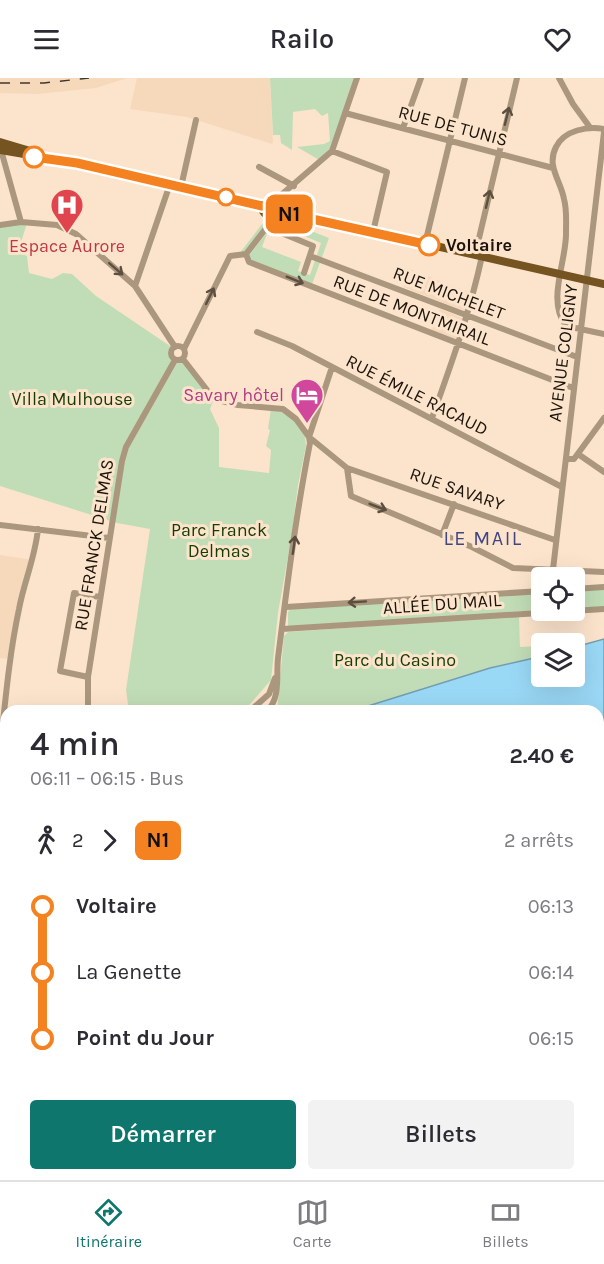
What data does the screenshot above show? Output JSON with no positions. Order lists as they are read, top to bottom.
{
  "streets": {
    "street": [
      "RUE DE TUNIS",
      "RUE MICHELET",
      "RUE DE MONTMIRAIL",
      "AVENUE COLIGNY",
      "RUE ÉMILE RACAUD",
      "RUE SAVARY",
      "RUE FRANCK DELMAS",
      "ALLÉE DU MAIL"
    ]
  },
  "crossings": [
    ["RUE MICHELET", "AVENUE COLIGNY"],
    ["RUE DE MONTMIRAIL", "AVENUE COLIGNY"],
    ["AVENUE COLIGNY", "RUE ÉMILE RACAUD"],
    ["AVENUE COLIGNY", "RUE SAVARY"]
  ],
  "one_way": ["RUE DE MONTMIRAIL"],
  "districts": ["LE MAIL"],
  "parks": ["Villa Mulhouse", "Parc Franck Delmas", "Parc du Casino"],
  "places": {
    "hospital": ["Espace Aurore"],
    "other": ["Voltaire"],
    "hotel": ["Savary hôtel"]
  },
  "lines": ["bus line N1"],
  "page": {
    "header": "Railo",
    "on_map": "N1",
    "heading": ["4 min", "06:11 – 06:15 · Bus", "2.40 €"],
    "legs": ["2", "N1", "2 arrêts"],
    "list": [
      {
        "name": "Voltaire",
        "value": "06:13"
      },
      {
        "name": "La Genette",
        "value": "06:14"
      },
      {
        "name": "Point du Jour",
        "value": "06:15"
      }
    ],
    "buttons": ["Démarrer", "Billets"],
    "tabs": ["Itinéraire", "Carte", "Billets"]
  }
}
